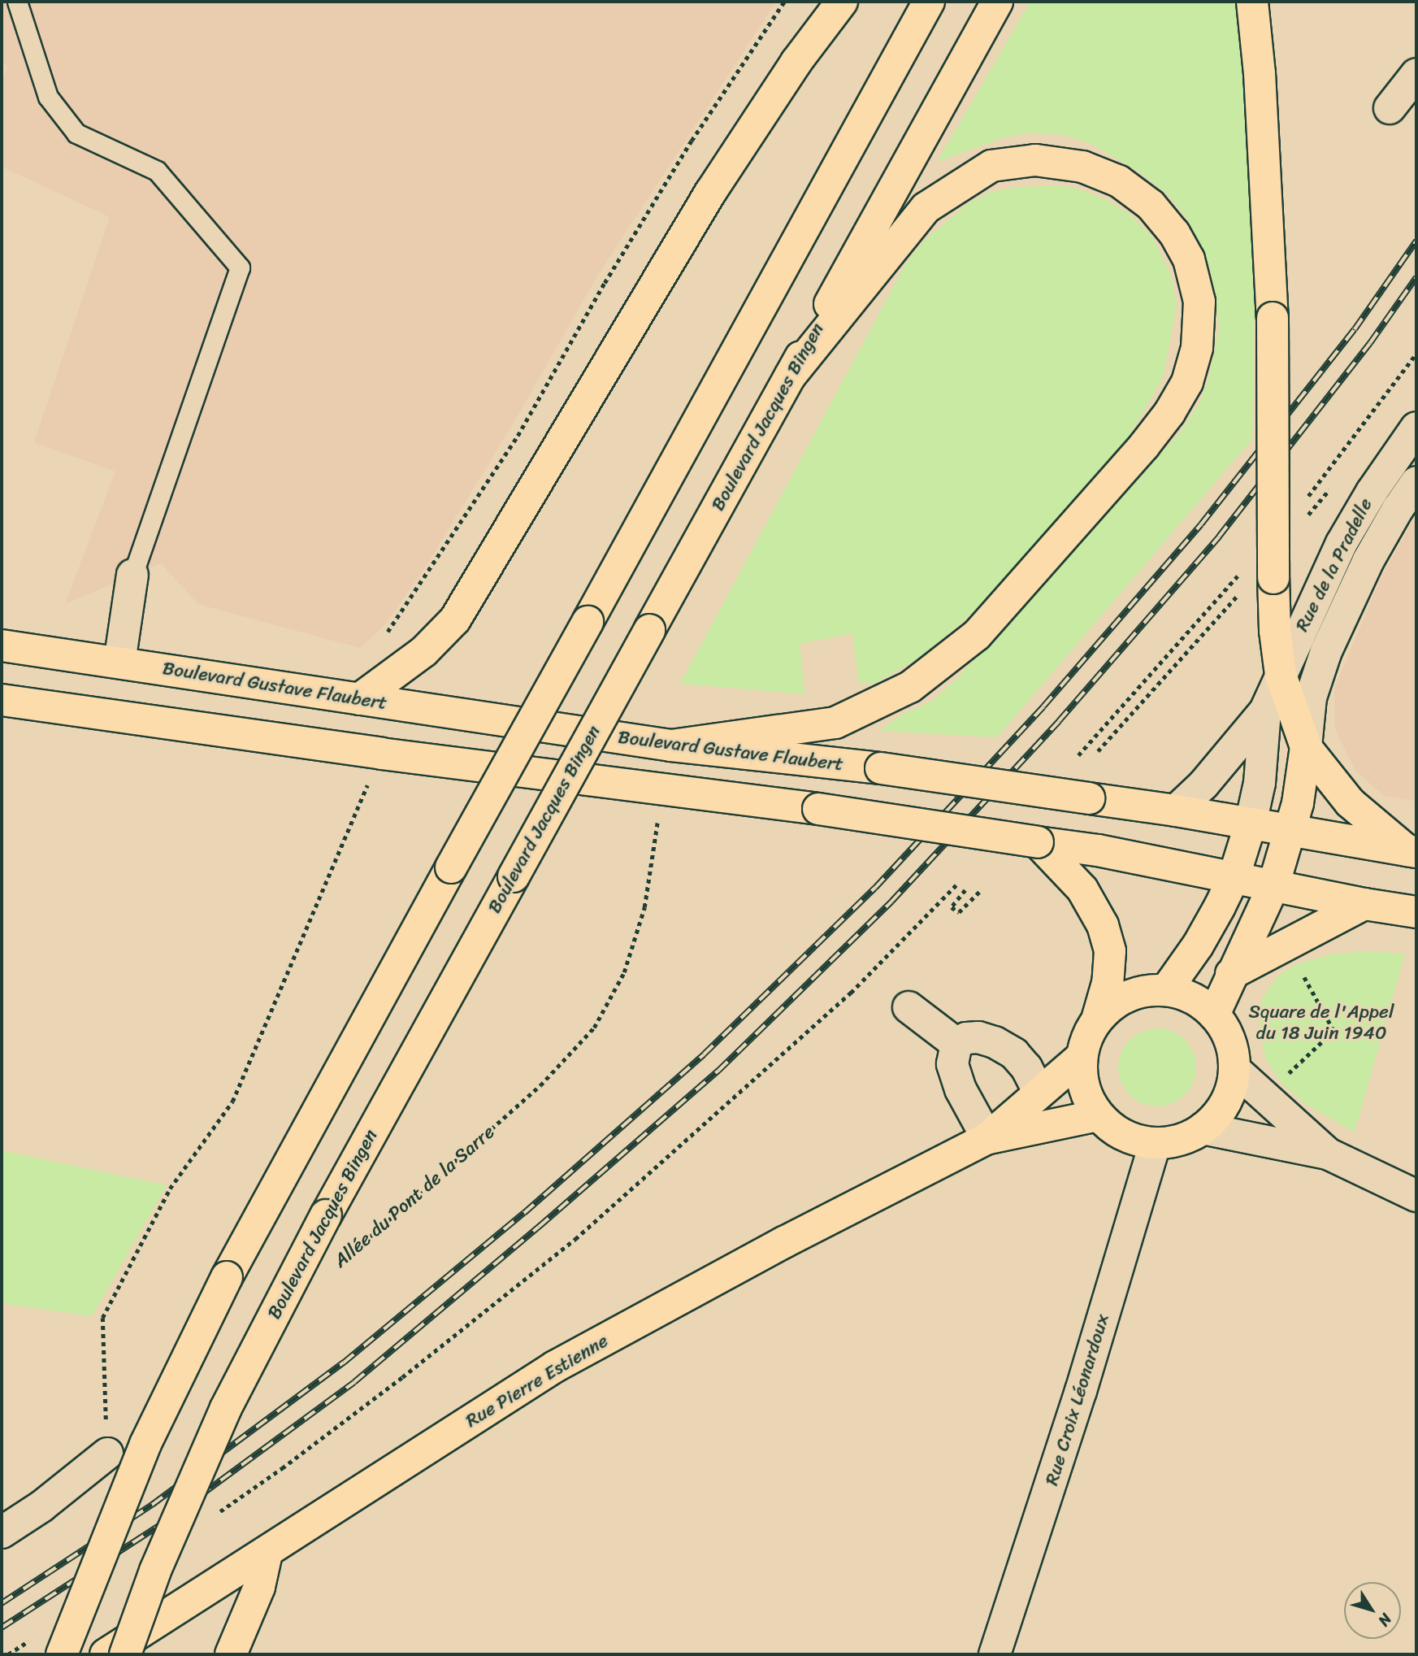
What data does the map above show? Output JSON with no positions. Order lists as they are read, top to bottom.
{
  "streets": {
    "main road": ["Boulevard Jacques Bingen", "Boulevard Gustave Flaubert", "Rue Pierre Estienne"],
    "street": ["Rue de la Pradelle", "Rue Croix Léonardoux"],
    "path": ["Allée du Pont de la Sarre"]
  },
  "crossings": [
    ["Rue Pierre Estienne", "Rue Croix Léonardoux"]
  ],
  "parks": ["Square de l'Appel du 18 Juin 1940"],
  "north": "bottom right"
}
